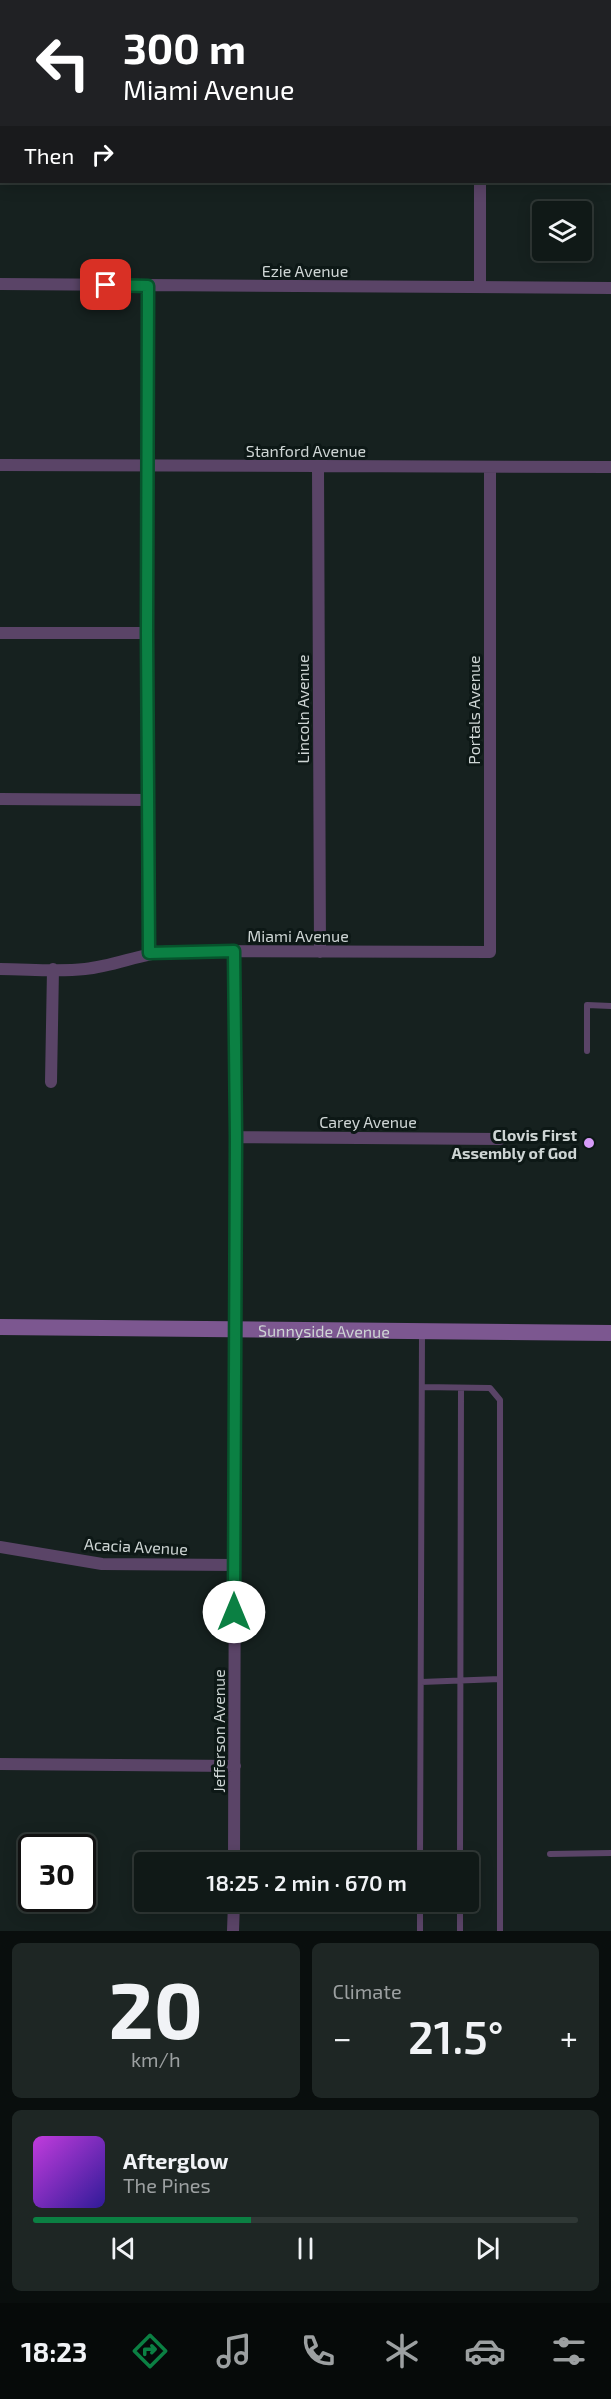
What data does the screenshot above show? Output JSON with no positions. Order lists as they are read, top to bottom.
{
  "streets": {
    "main road": ["Sunnyside Avenue"],
    "street": [
      "Ezie Avenue",
      "Stanford Avenue",
      "Lincoln Avenue",
      "Portals Avenue",
      "Miami Avenue",
      "Carey Avenue",
      "Acacia Avenue",
      "Jefferson Avenue"
    ]
  },
  "crossings": [
    ["Stanford Avenue", "Lincoln Avenue"],
    ["Stanford Avenue", "Portals Avenue"],
    ["Lincoln Avenue", "Miami Avenue"],
    ["Portals Avenue", "Miami Avenue"],
    ["Miami Avenue", "Jefferson Avenue"],
    ["Carey Avenue", "Jefferson Avenue"],
    ["Sunnyside Avenue", "Jefferson Avenue"],
    ["Acacia Avenue", "Jefferson Avenue"]
  ],
  "places": ["Clovis First Assembly of God"],
  "page": {
    "turn": ["300 m", "Miami Avenue"],
    "then": "Then",
    "limit": "30",
    "trip": "18:25 · 2 min · 670 m",
    "tile": [
      ["20", "km/h"],
      "Climate"
    ],
    "heat": ["−", "21.5°", "+"],
    "song": ["Afterglow", "The Pines"],
    "tabs": "18:23"
  }
}
